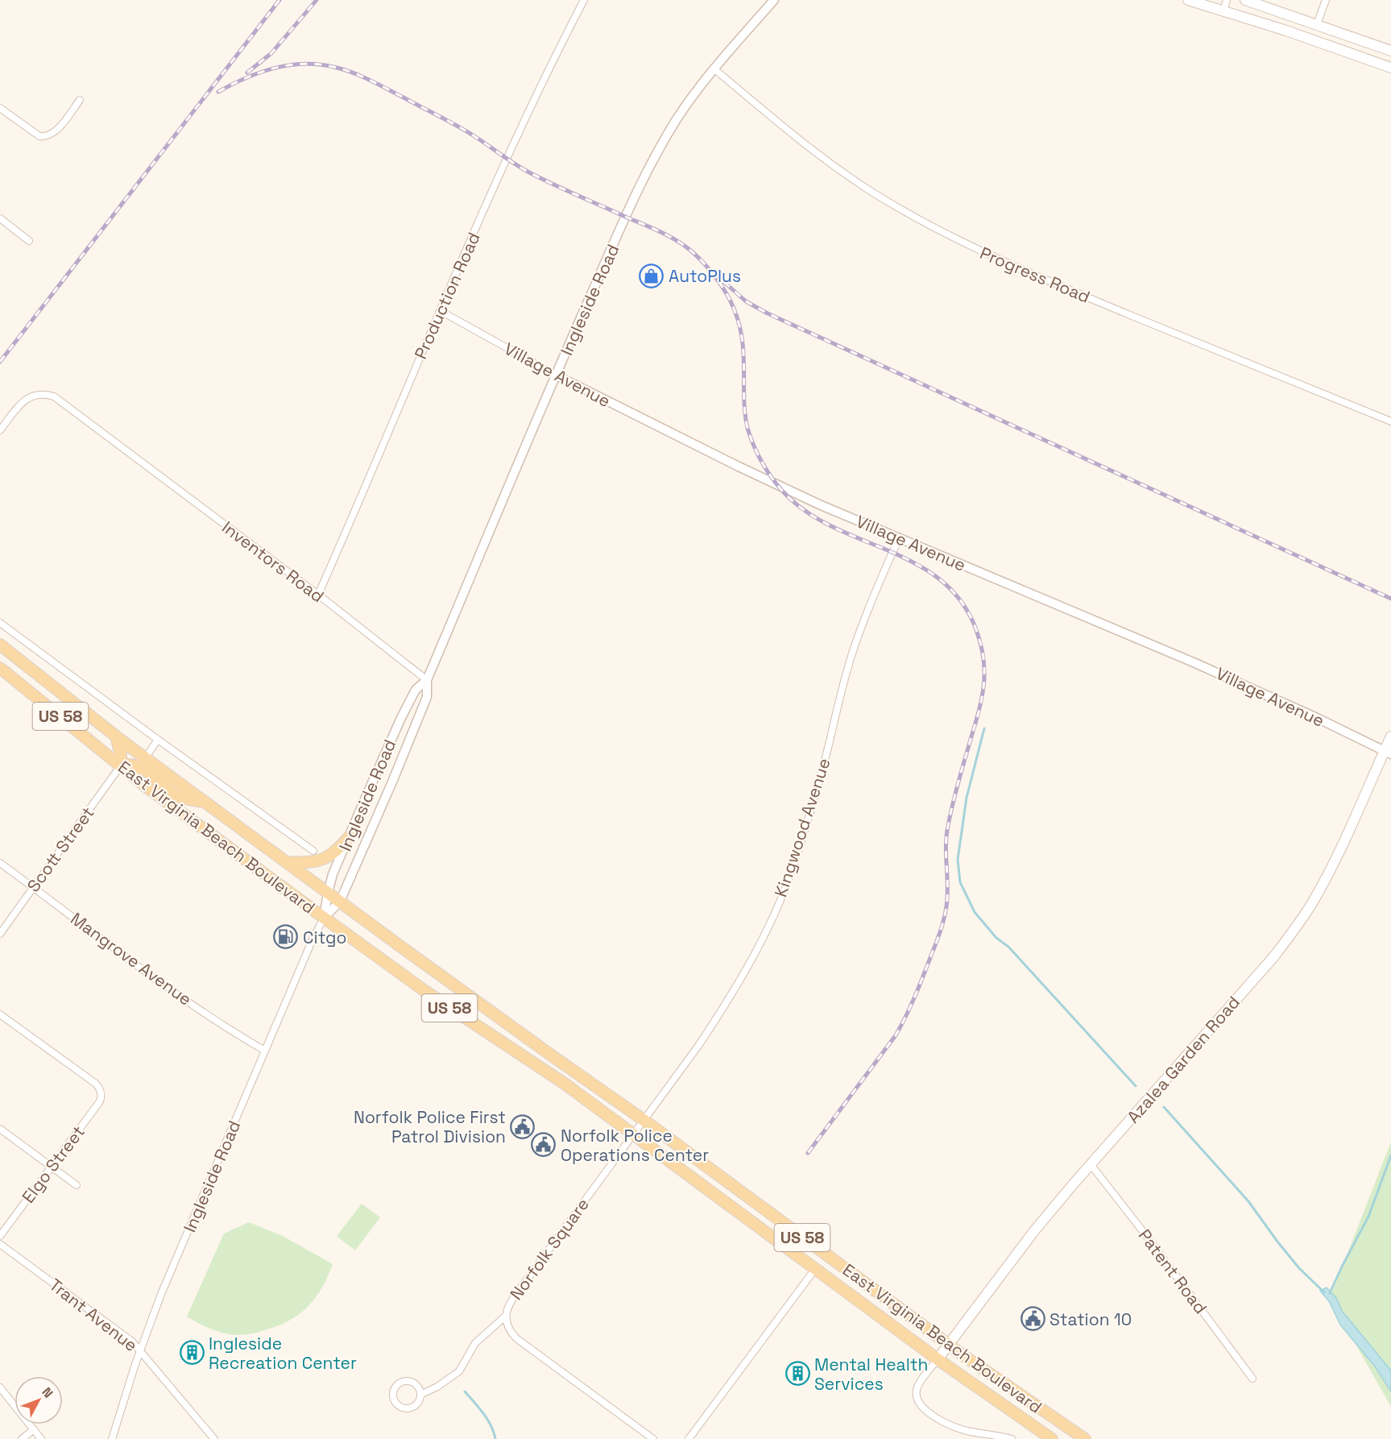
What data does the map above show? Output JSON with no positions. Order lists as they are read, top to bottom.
{
  "streets": {
    "main road": ["US 58", "East Virginia Beach Boulevard", "Azalea Garden Road"],
    "street": [
      "Progress Road",
      "Production Road",
      "Ingleside Road",
      "Village Avenue",
      "Inventors Road",
      "Kingwood Avenue",
      "Scott Street",
      "Mangrove Avenue",
      "Elgo Street",
      "Norfolk Square",
      "Patent Road",
      "Trant Avenue"
    ]
  },
  "crossings": [
    ["Progress Road", "Ingleside Road"],
    ["Production Road", "Village Avenue"],
    ["Production Road", "Inventors Road"],
    ["Ingleside Road", "Village Avenue"],
    ["Ingleside Road", "Inventors Road"],
    ["Ingleside Road", "East Virginia Beach Boulevard"],
    ["Ingleside Road", "Mangrove Avenue"],
    ["Ingleside Road", "Trant Avenue"],
    ["Village Avenue", "Kingwood Avenue"],
    ["Village Avenue", "Azalea Garden Road"],
    ["Kingwood Avenue", "East Virginia Beach Boulevard"],
    ["Kingwood Avenue", "Norfolk Square"],
    ["East Virginia Beach Boulevard", "Scott Street"],
    ["East Virginia Beach Boulevard", "Azalea Garden Road"],
    ["East Virginia Beach Boulevard", "Norfolk Square"],
    ["Scott Street", "Mangrove Avenue"],
    ["Azalea Garden Road", "Patent Road"]
  ],
  "places": {
    "shop": ["AutoPlus"],
    "fuel station": ["Citgo"],
    "public building": ["Norfolk Police First Patrol Division", "Norfolk Police Operations Center", "Station 10"],
    "building": ["Ingleside Recreation Center", "Mental Health Services"]
  },
  "north": "top right"
}
